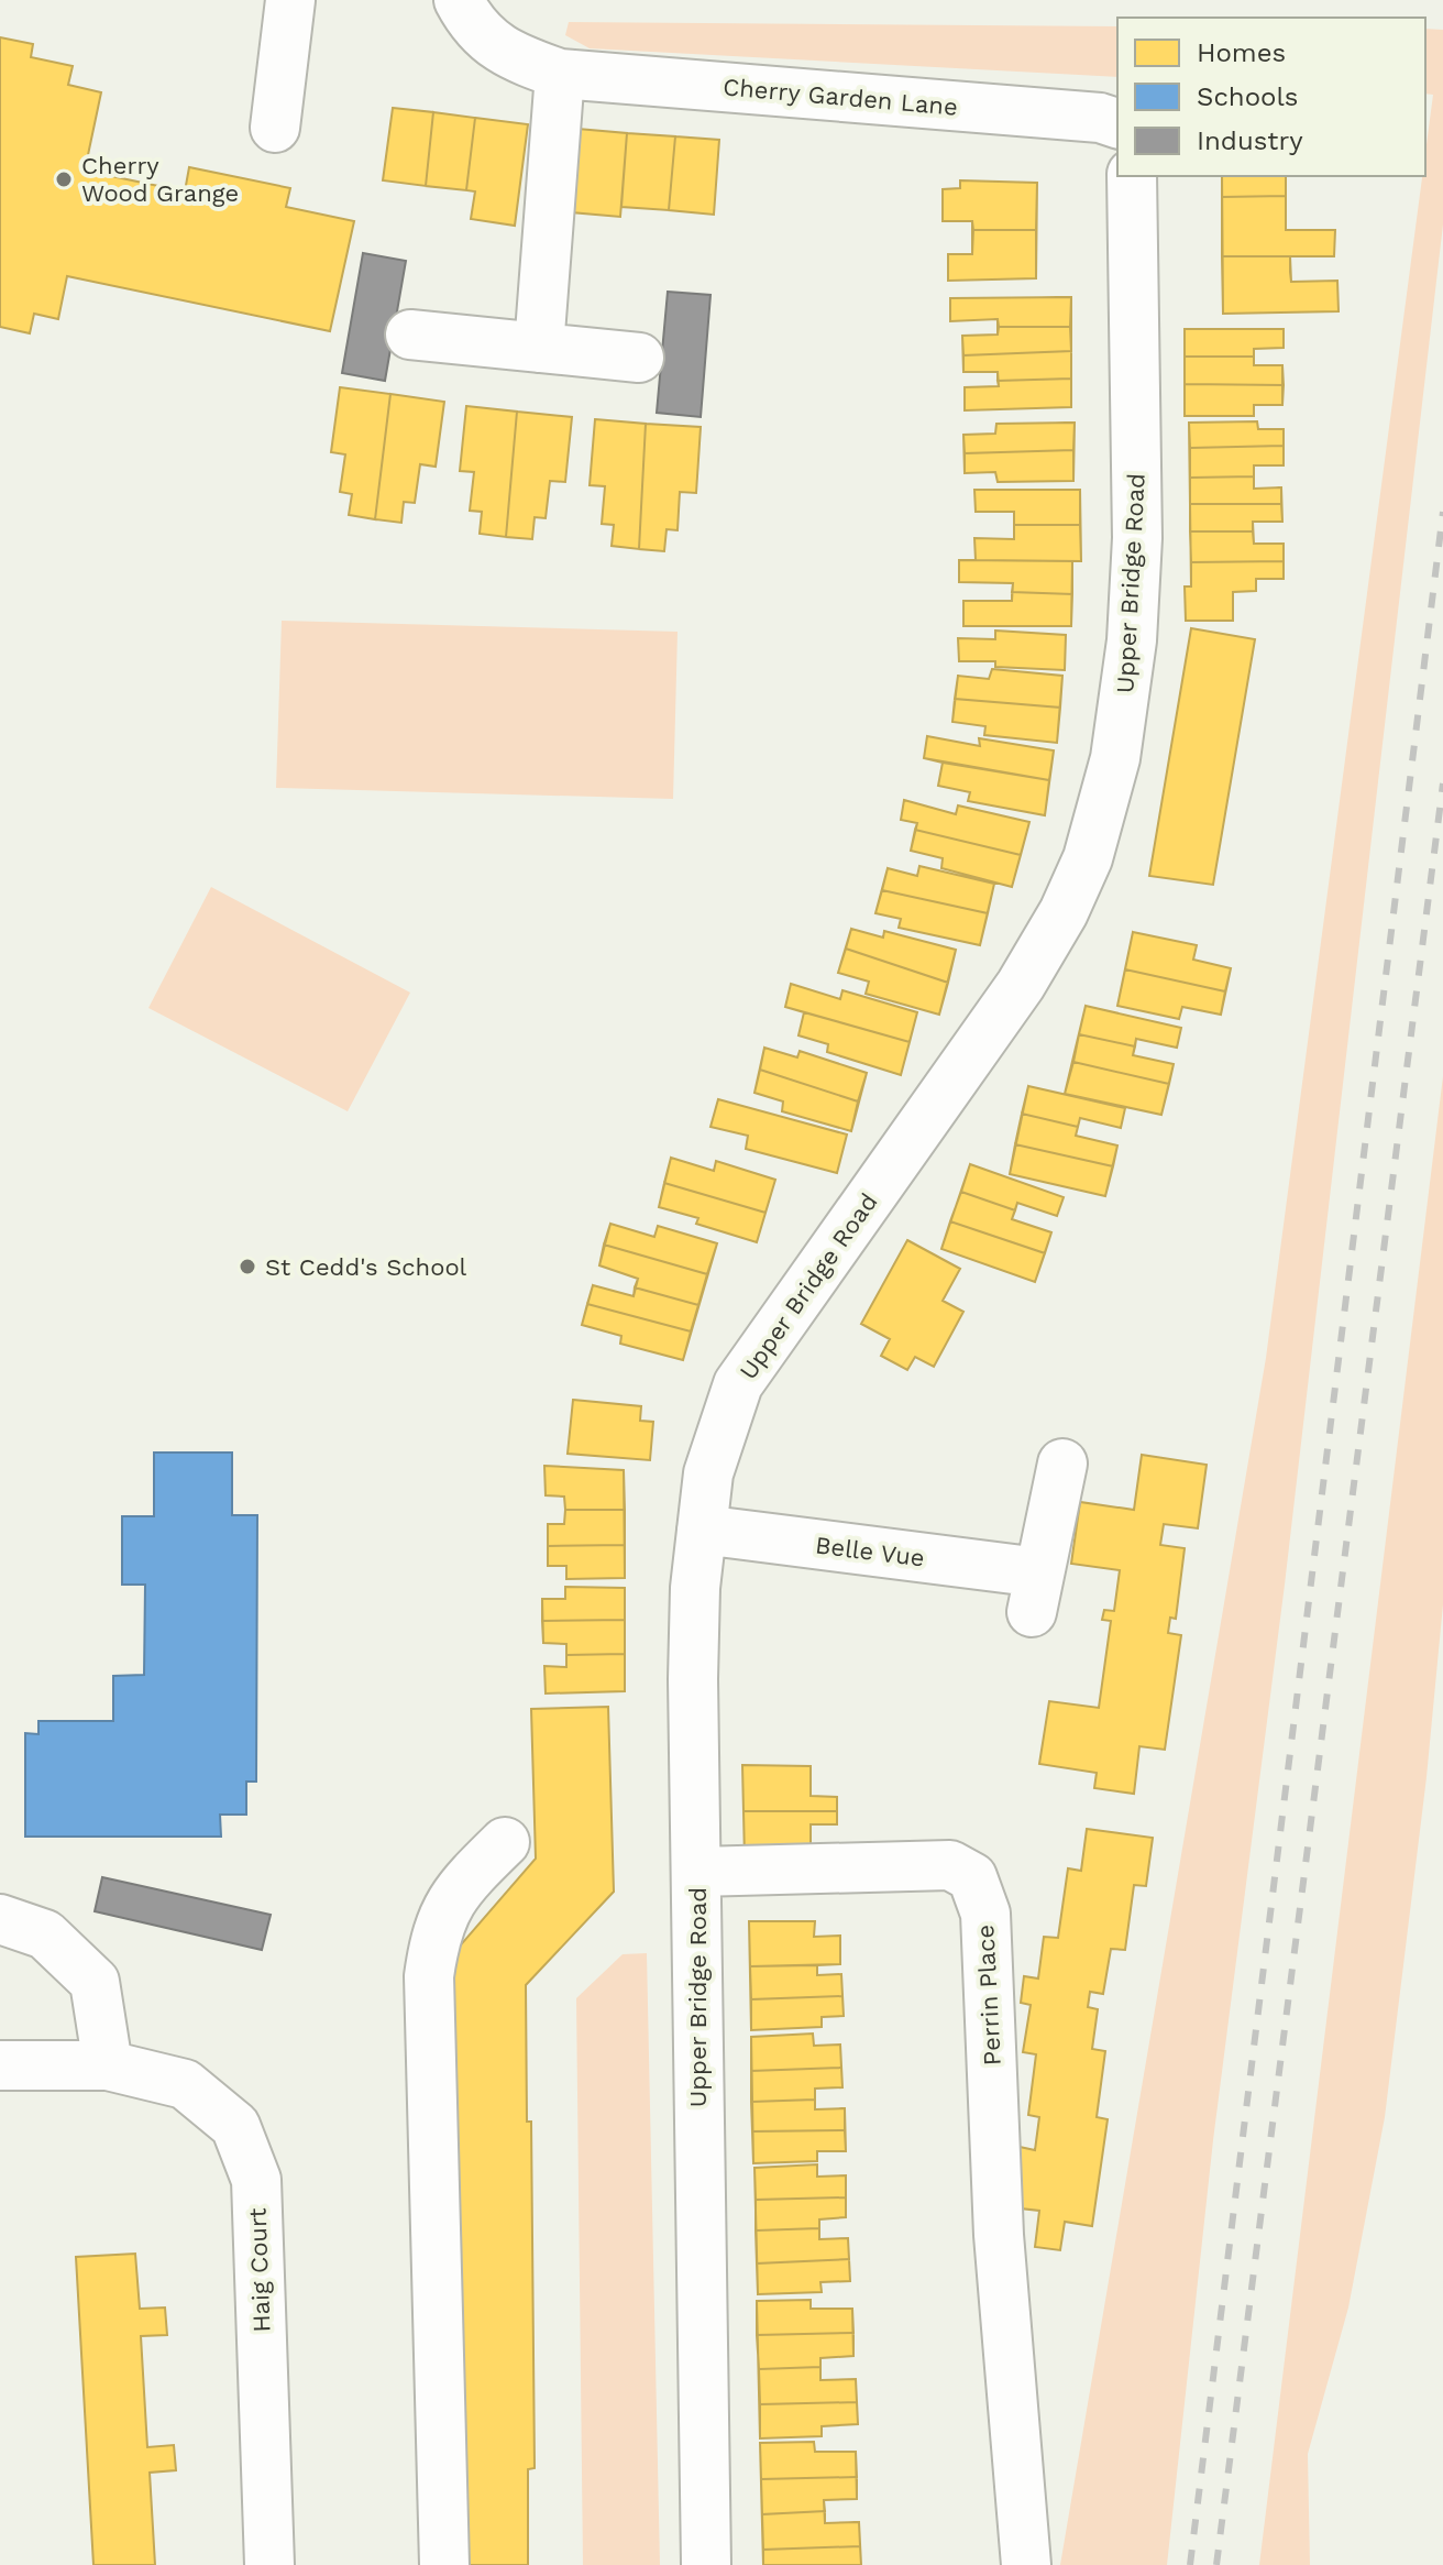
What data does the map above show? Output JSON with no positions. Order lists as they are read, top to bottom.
{
  "streets": {
    "street": [
      "Cherry Garden Lane",
      "Upper Bridge Road",
      "Belle Vue",
      "Perrin Place",
      "Haig Court"
    ]
  },
  "crossings": [
    ["Upper Bridge Road", "Belle Vue"],
    ["Upper Bridge Road", "Perrin Place"]
  ],
  "places": ["Cherry Wood Grange", "St Cedd's School"],
  "legend": ["Homes", "Schools", "Industry"]
}
